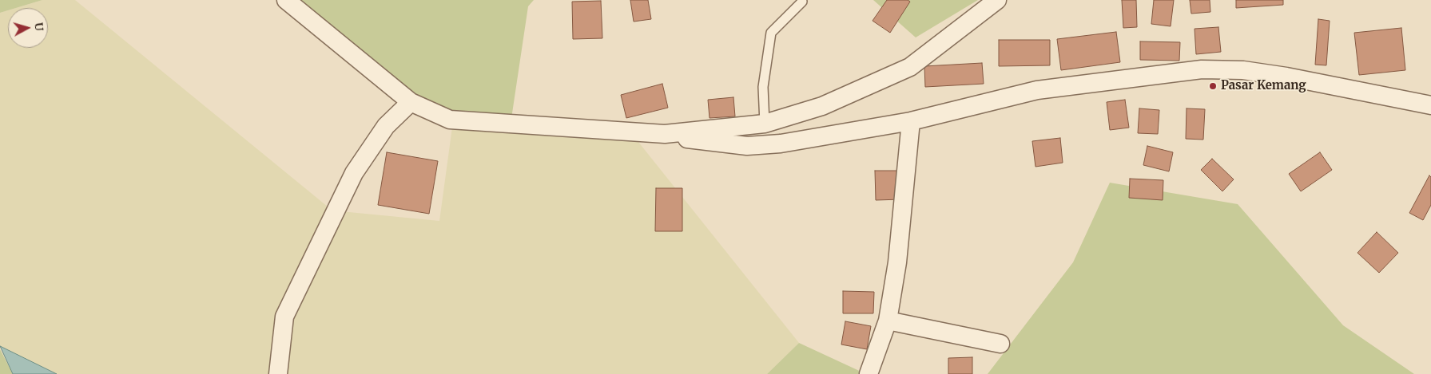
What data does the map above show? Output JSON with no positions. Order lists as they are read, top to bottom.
{
  "places": ["Pasar Kemang"],
  "north": "right"
}
